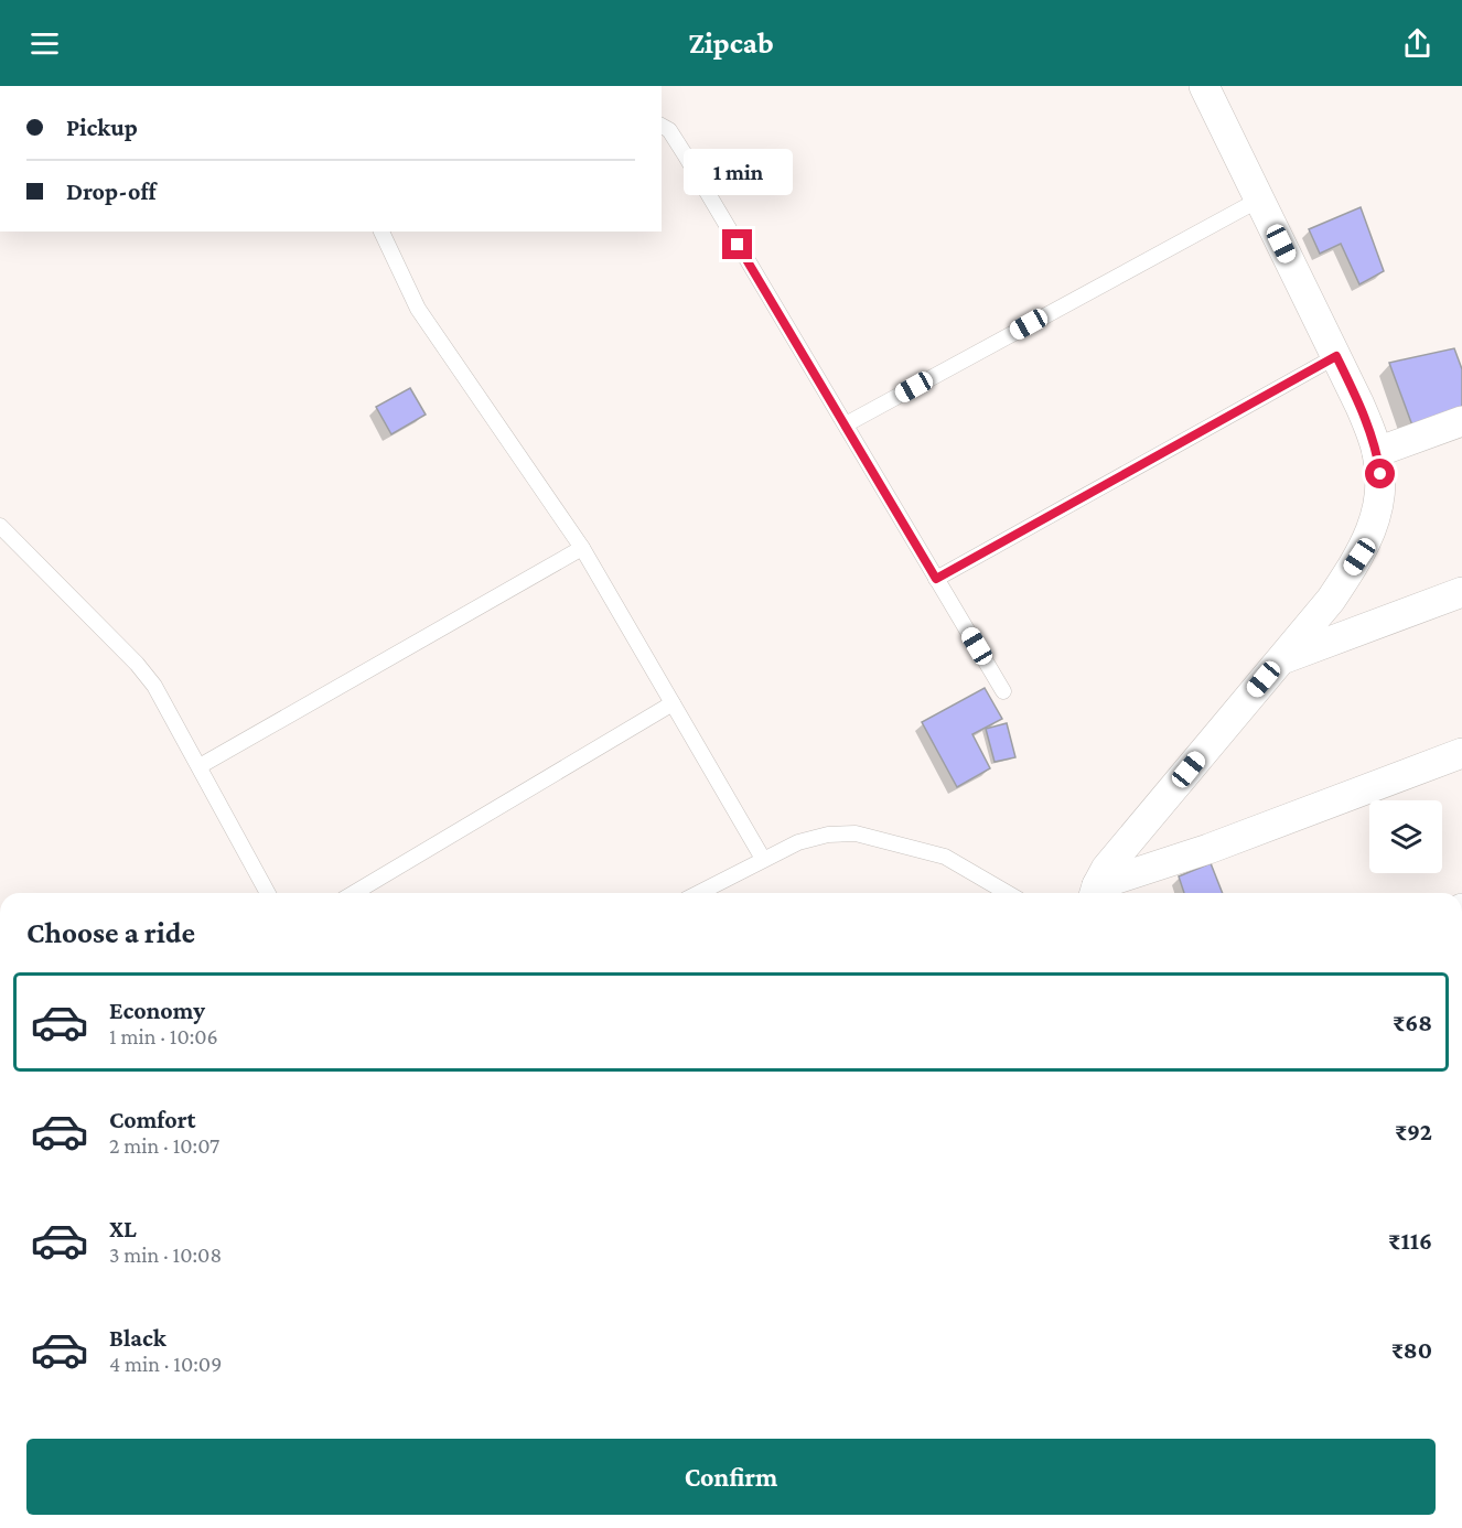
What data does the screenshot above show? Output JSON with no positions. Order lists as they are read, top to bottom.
{
  "page": {
    "header": "Zipcab",
    "banner": ["Pickup", "Drop-off"],
    "bubble": "1 min",
    "heading": "Choose a ride",
    "list": [
      {
        "name": "Economy",
        "note": "1 min · 10:06",
        "value": "₹68"
      },
      {
        "name": "Comfort",
        "note": "2 min · 10:07",
        "value": "₹92"
      },
      {
        "name": "XL",
        "note": "3 min · 10:08",
        "value": "₹116"
      },
      {
        "name": "Black",
        "note": "4 min · 10:09",
        "value": "₹80"
      }
    ],
    "buttons": "Confirm"
  }
}
